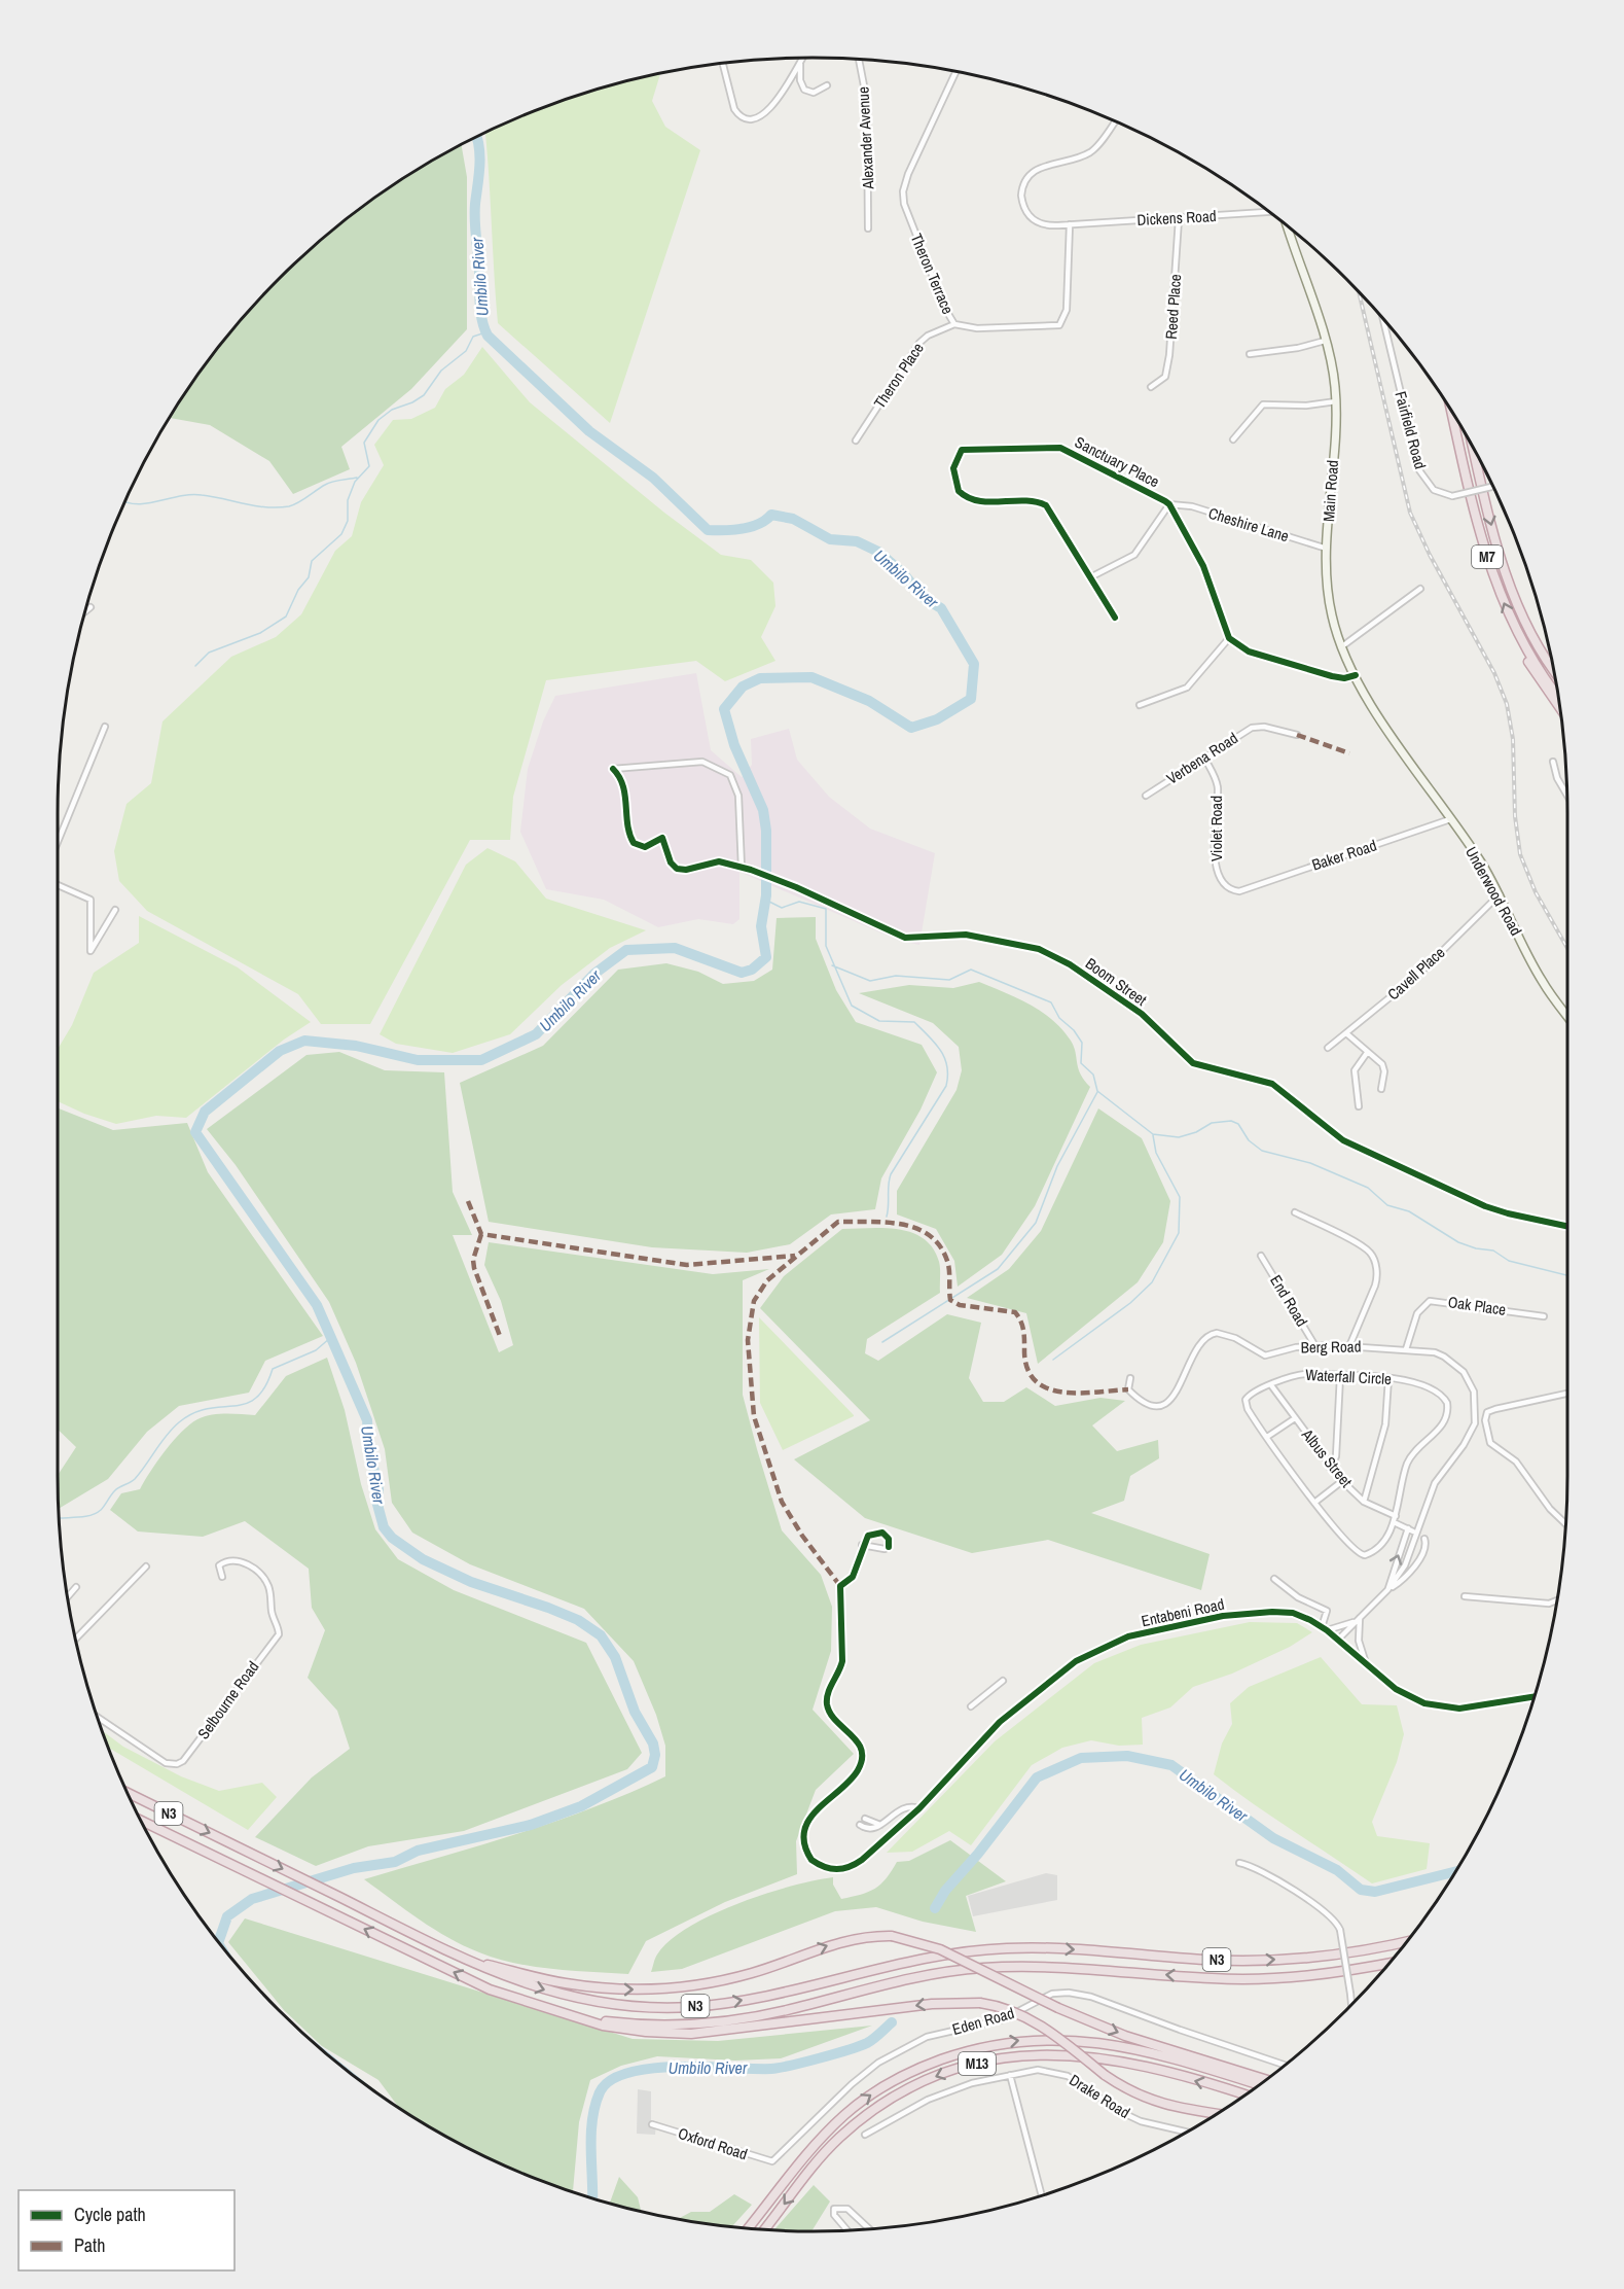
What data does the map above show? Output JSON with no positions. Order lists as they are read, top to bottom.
{
  "streets": {
    "highway": ["M7", "N3", "M13"],
    "main road": ["Main Road", "Underwood Road"],
    "street": [
      "Alexander Avenue",
      "Dickens Road",
      "Theron Terrace",
      "Reed Place",
      "Theron Place",
      "Fairfield Road",
      "Sanctuary Place",
      "Cheshire Lane",
      "Verbena Road",
      "Violet Road",
      "Baker Road",
      "Cavell Place",
      "Boom Street",
      "End Road",
      "Oak Place",
      "Berg Road",
      "Waterfall Circle",
      "Albus Street",
      "Entabeni Road",
      "Selbourne Road",
      "Eden Road",
      "Drake Road",
      "Oxford Road"
    ]
  },
  "crossings": [
    ["Dickens Road", "Theron Terrace"],
    ["Dickens Road", "Reed Place"],
    ["Theron Terrace", "Theron Place"],
    ["Sanctuary Place", "Cheshire Lane"],
    ["Main Road", "Cheshire Lane"],
    ["Main Road", "Underwood Road"],
    ["Verbena Road", "Violet Road"],
    ["Violet Road", "Baker Road"],
    ["Baker Road", "Underwood Road"],
    ["Underwood Road", "Cavell Place"],
    ["End Road", "Berg Road"],
    ["Oak Place", "Berg Road"],
    ["Waterfall Circle", "Albus Street"],
    ["Eden Road", "Oxford Road"]
  ],
  "water": ["Umbilo River"],
  "legend": ["Cycle path", "Path"]
}
